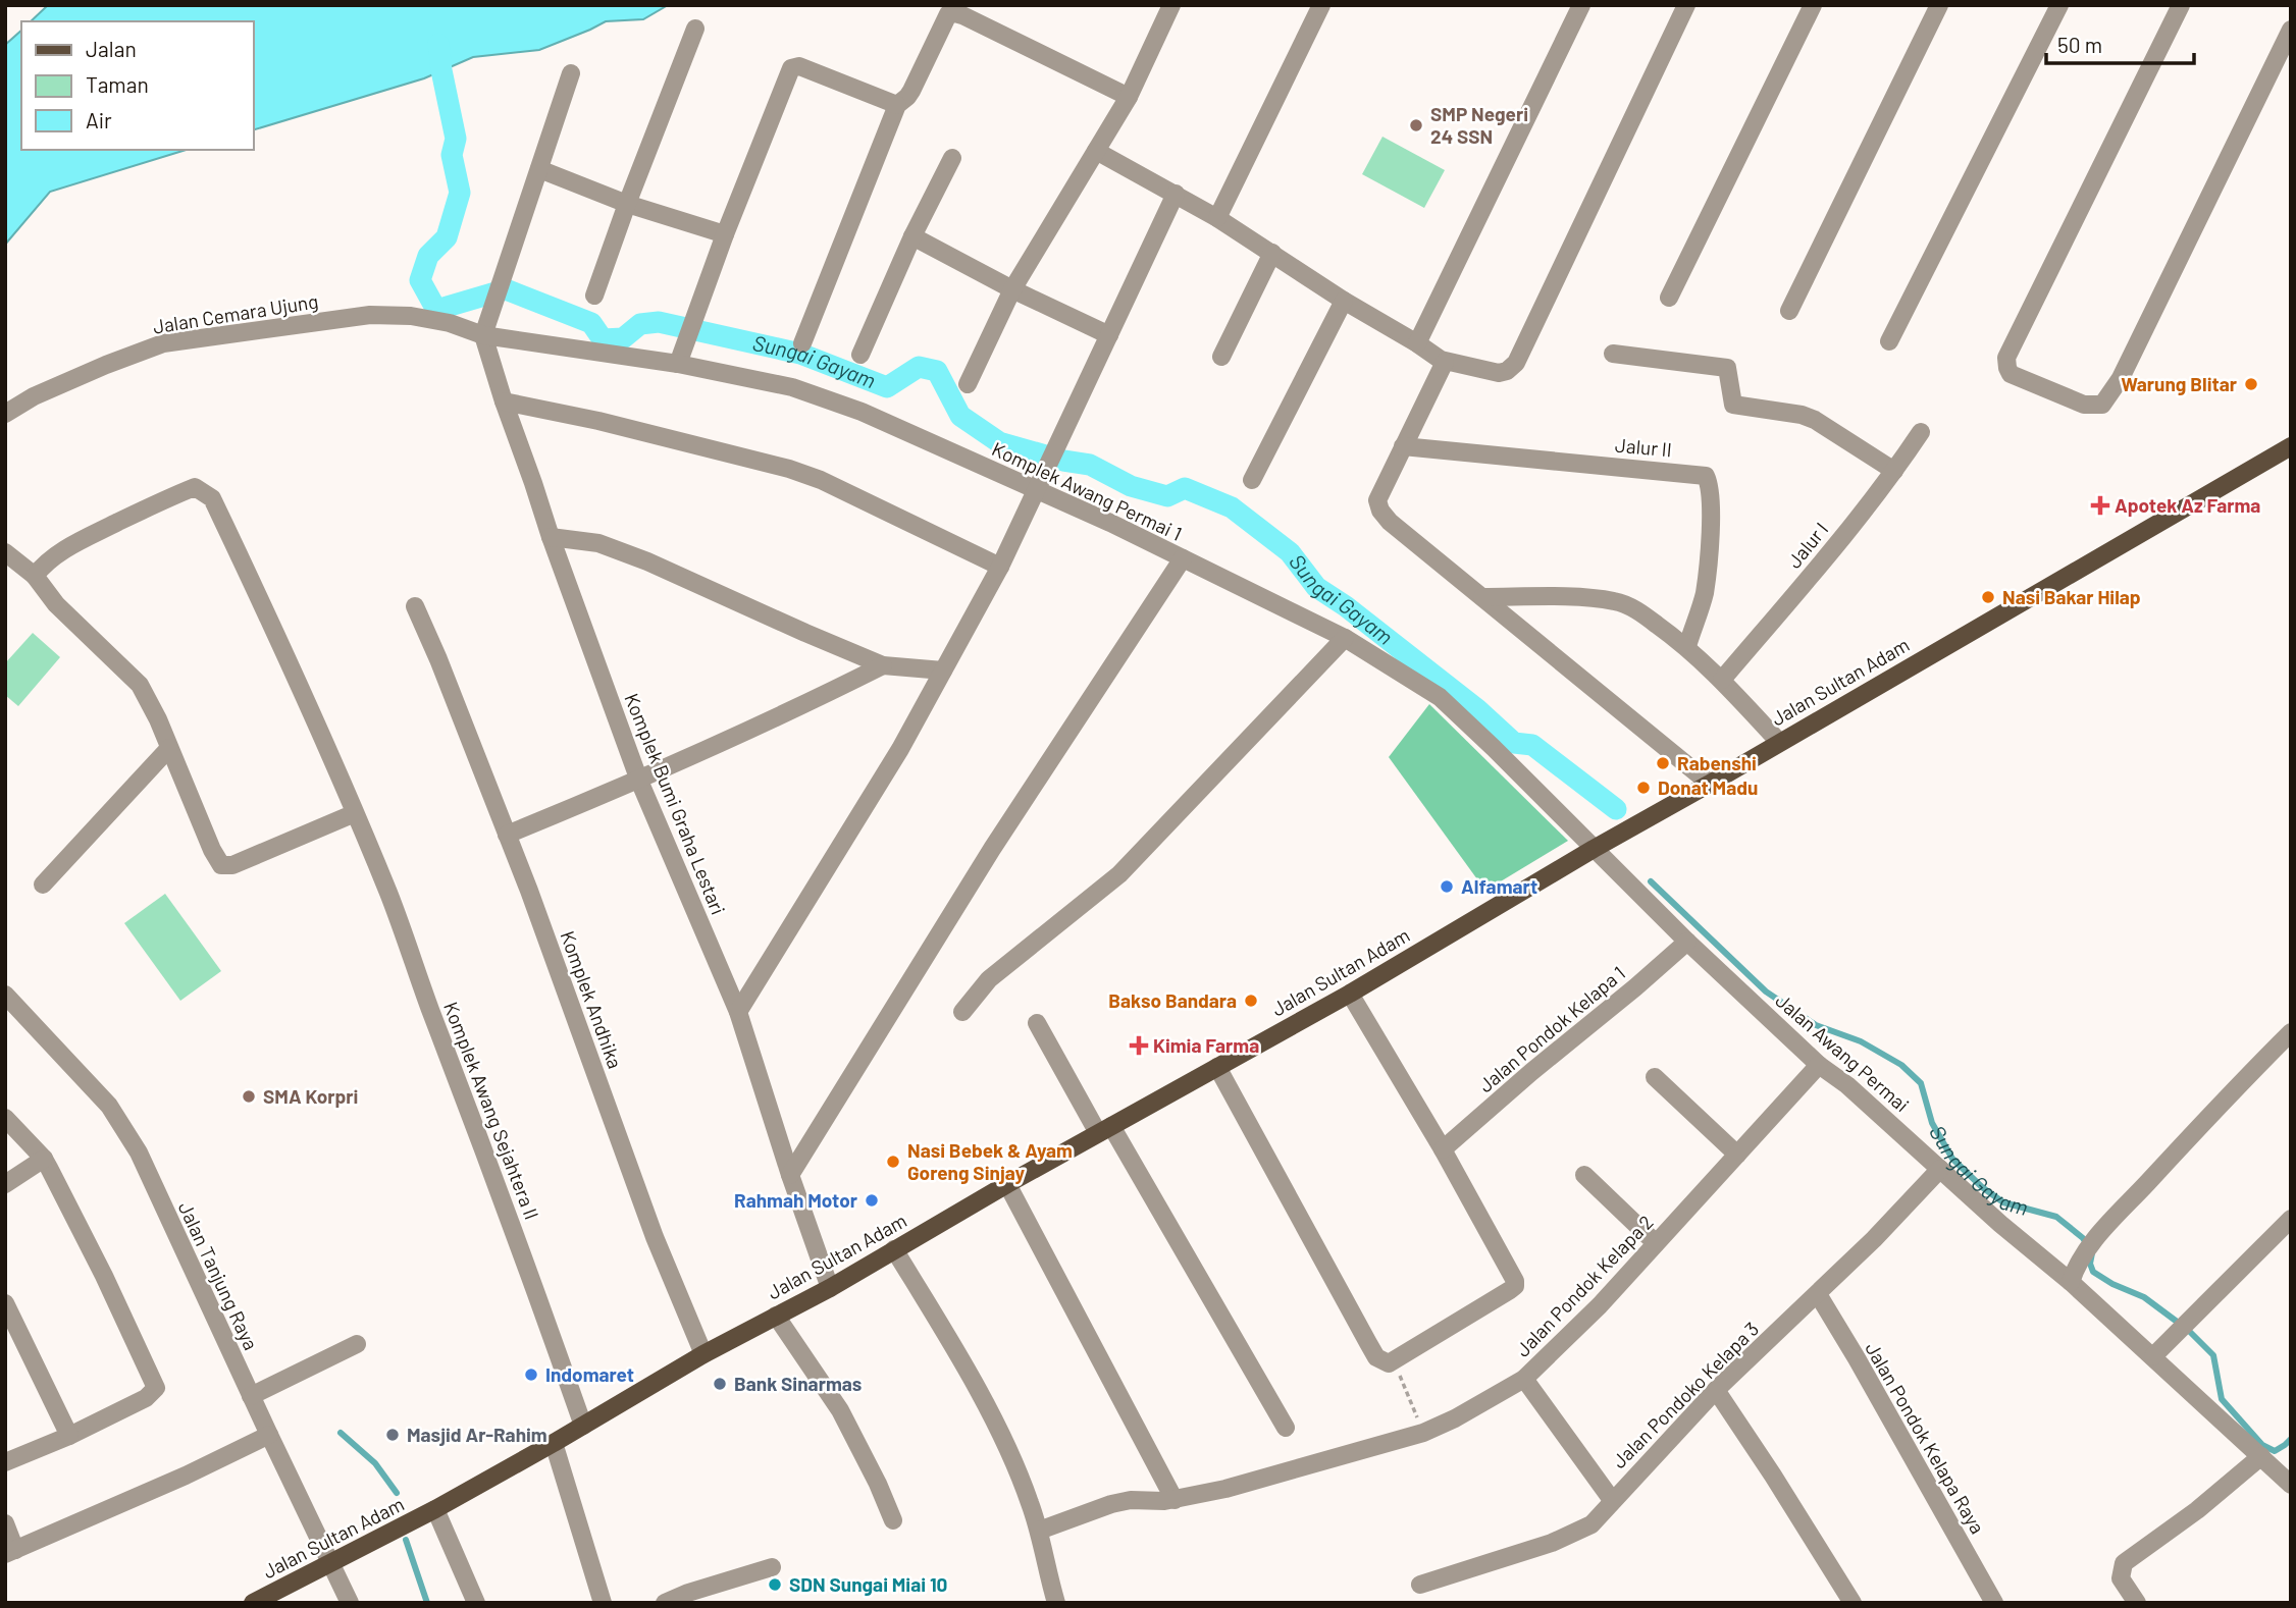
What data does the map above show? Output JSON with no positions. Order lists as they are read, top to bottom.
{
  "streets": {
    "main road": ["Jalan Sultan Adam"],
    "street": [
      "Jalan Cemara Ujung",
      "Jalur II",
      "Komplek Awang Permai 1",
      "Jalur I",
      "Komplek Bumi Graha Lestari",
      "Komplek Andhika",
      "Jalan Pondok Kelapa 1",
      "Jalan Awang Permai",
      "Komplek Awang Sejahtera II",
      "Jalan Tanjung Raya",
      "Jalan Pondok Kelapa 2",
      "Jalan Pondoko Kelapa 3",
      "Jalan Pondok Kelapa Raya"
    ]
  },
  "crossings": [
    ["Jalan Cemara Ujung", "Komplek Awang Permai 1"],
    ["Jalan Cemara Ujung", "Komplek Bumi Graha Lestari"],
    ["Komplek Awang Permai 1", "Jalan Sultan Adam"],
    ["Komplek Awang Permai 1", "Komplek Bumi Graha Lestari"],
    ["Komplek Awang Permai 1", "Jalan Awang Permai"],
    ["Jalan Sultan Adam", "Komplek Bumi Graha Lestari"],
    ["Jalan Sultan Adam", "Komplek Andhika"],
    ["Jalan Sultan Adam", "Jalan Awang Permai"],
    ["Jalan Sultan Adam", "Komplek Awang Sejahtera II"],
    ["Jalan Sultan Adam", "Jalan Tanjung Raya"],
    ["Jalan Pondok Kelapa 1", "Jalan Awang Permai"],
    ["Jalan Awang Permai", "Jalan Pondok Kelapa 2"],
    ["Jalan Awang Permai", "Jalan Pondoko Kelapa 3"],
    ["Jalan Pondoko Kelapa 3", "Jalan Pondok Kelapa Raya"]
  ],
  "water": ["Sungai Gayam"],
  "places": {
    "other": [
      "SMP Negeri 24 SSN",
      "Warung Blitar",
      "Nasi Bakar Hilap",
      "Rabenshi",
      "Donat Madu",
      "Alfamart",
      "Bakso Bandara",
      "SMA Korpri",
      "Nasi Bebek & Ayam Goreng Sinjay",
      "Rahmah Motor",
      "Indomaret",
      "Bank Sinarmas",
      "Masjid Ar-Rahim",
      "SDN Sungai Miai 10"
    ],
    "health": ["Apotek Az Farma", "Kimia Farma"]
  },
  "legend": ["Jalan", "Taman", "Air"],
  "scale_bar": "50 m"
}
